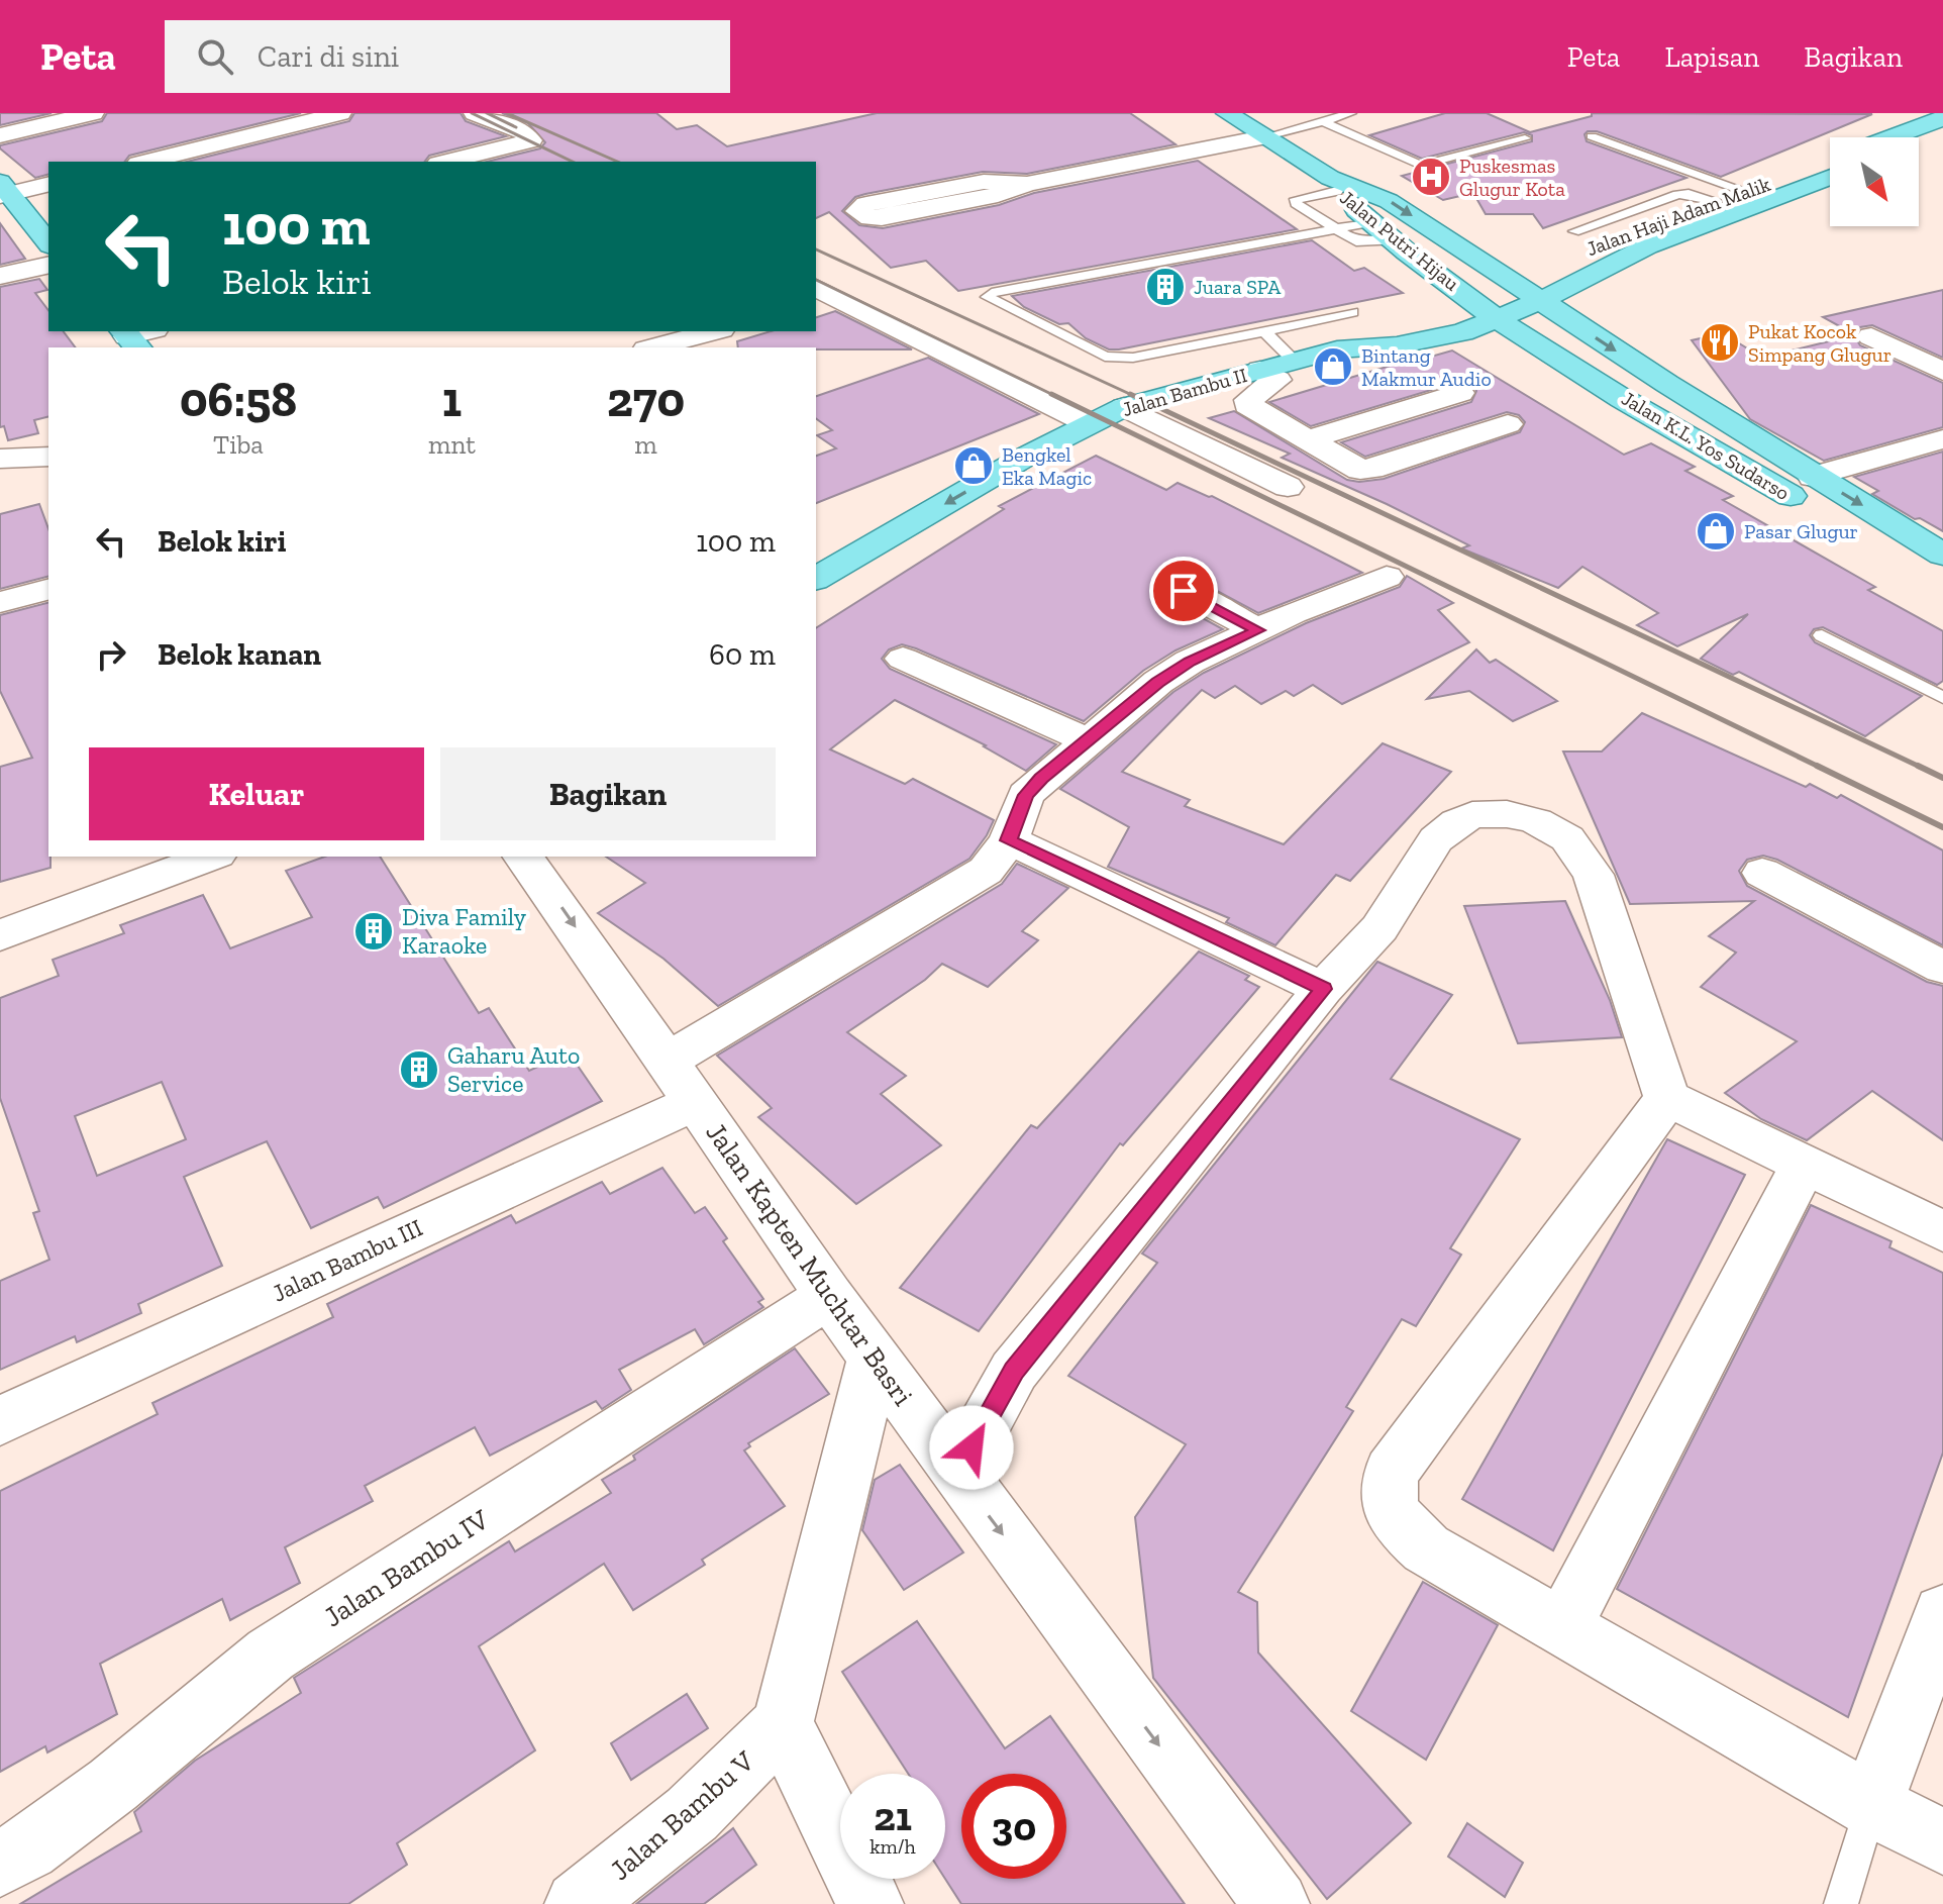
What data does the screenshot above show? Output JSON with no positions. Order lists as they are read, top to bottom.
{
  "streets": {
    "main road": [
      "Jalan Haji Adam Malik",
      "Jalan Putri Hijau",
      "Jalan Bambu II",
      "Jalan K.L. Yos Sudarso"
    ],
    "street": [
      "Jalan Bambu III",
      "Jalan Kapten Muchtar Basri",
      "Jalan Bambu IV",
      "Jalan Bambu V"
    ]
  },
  "crossings": [
    ["Jalan Haji Adam Malik", "Jalan Putri Hijau"],
    ["Jalan Haji Adam Malik", "Jalan Bambu II"],
    ["Jalan Haji Adam Malik", "Jalan K.L. Yos Sudarso"],
    ["Jalan Putri Hijau", "Jalan Bambu II"],
    ["Jalan Putri Hijau", "Jalan K.L. Yos Sudarso"],
    ["Jalan Bambu II", "Jalan K.L. Yos Sudarso"],
    ["Jalan Bambu III", "Jalan Kapten Muchtar Basri"],
    ["Jalan Kapten Muchtar Basri", "Jalan Bambu IV"]
  ],
  "one_way": ["Jalan Bambu II", "Jalan Kapten Muchtar Basri"],
  "places": {
    "hospital": ["Puskesmas Glugur Kota"],
    "building": ["Juara SPA", "Diva Family Karaoke", "Gaharu Auto Service"],
    "restaurant": ["Pukat Kocok Simpang Glugur"],
    "shop": ["Bintang Makmur Audio", "Bengkel Eka Magic", "Pasar Glugur"]
  },
  "north": "bottom right",
  "page": {
    "header": "Peta",
    "search": "Cari di sini",
    "nav": ["Peta", "Lapisan", "Bagikan"],
    "turn": ["100 m", "Belok kiri"],
    "eta": [
      "06:58",
      "Tiba",
      "1",
      "mnt",
      "270",
      "m"
    ],
    "list": [
      {
        "name": "Belok kiri",
        "value": "100 m"
      },
      {
        "name": "Belok kanan",
        "value": "60 m"
      }
    ],
    "buttons": ["Keluar", "Bagikan"],
    "speed": "21 km/h",
    "limit": "30"
  }
}
